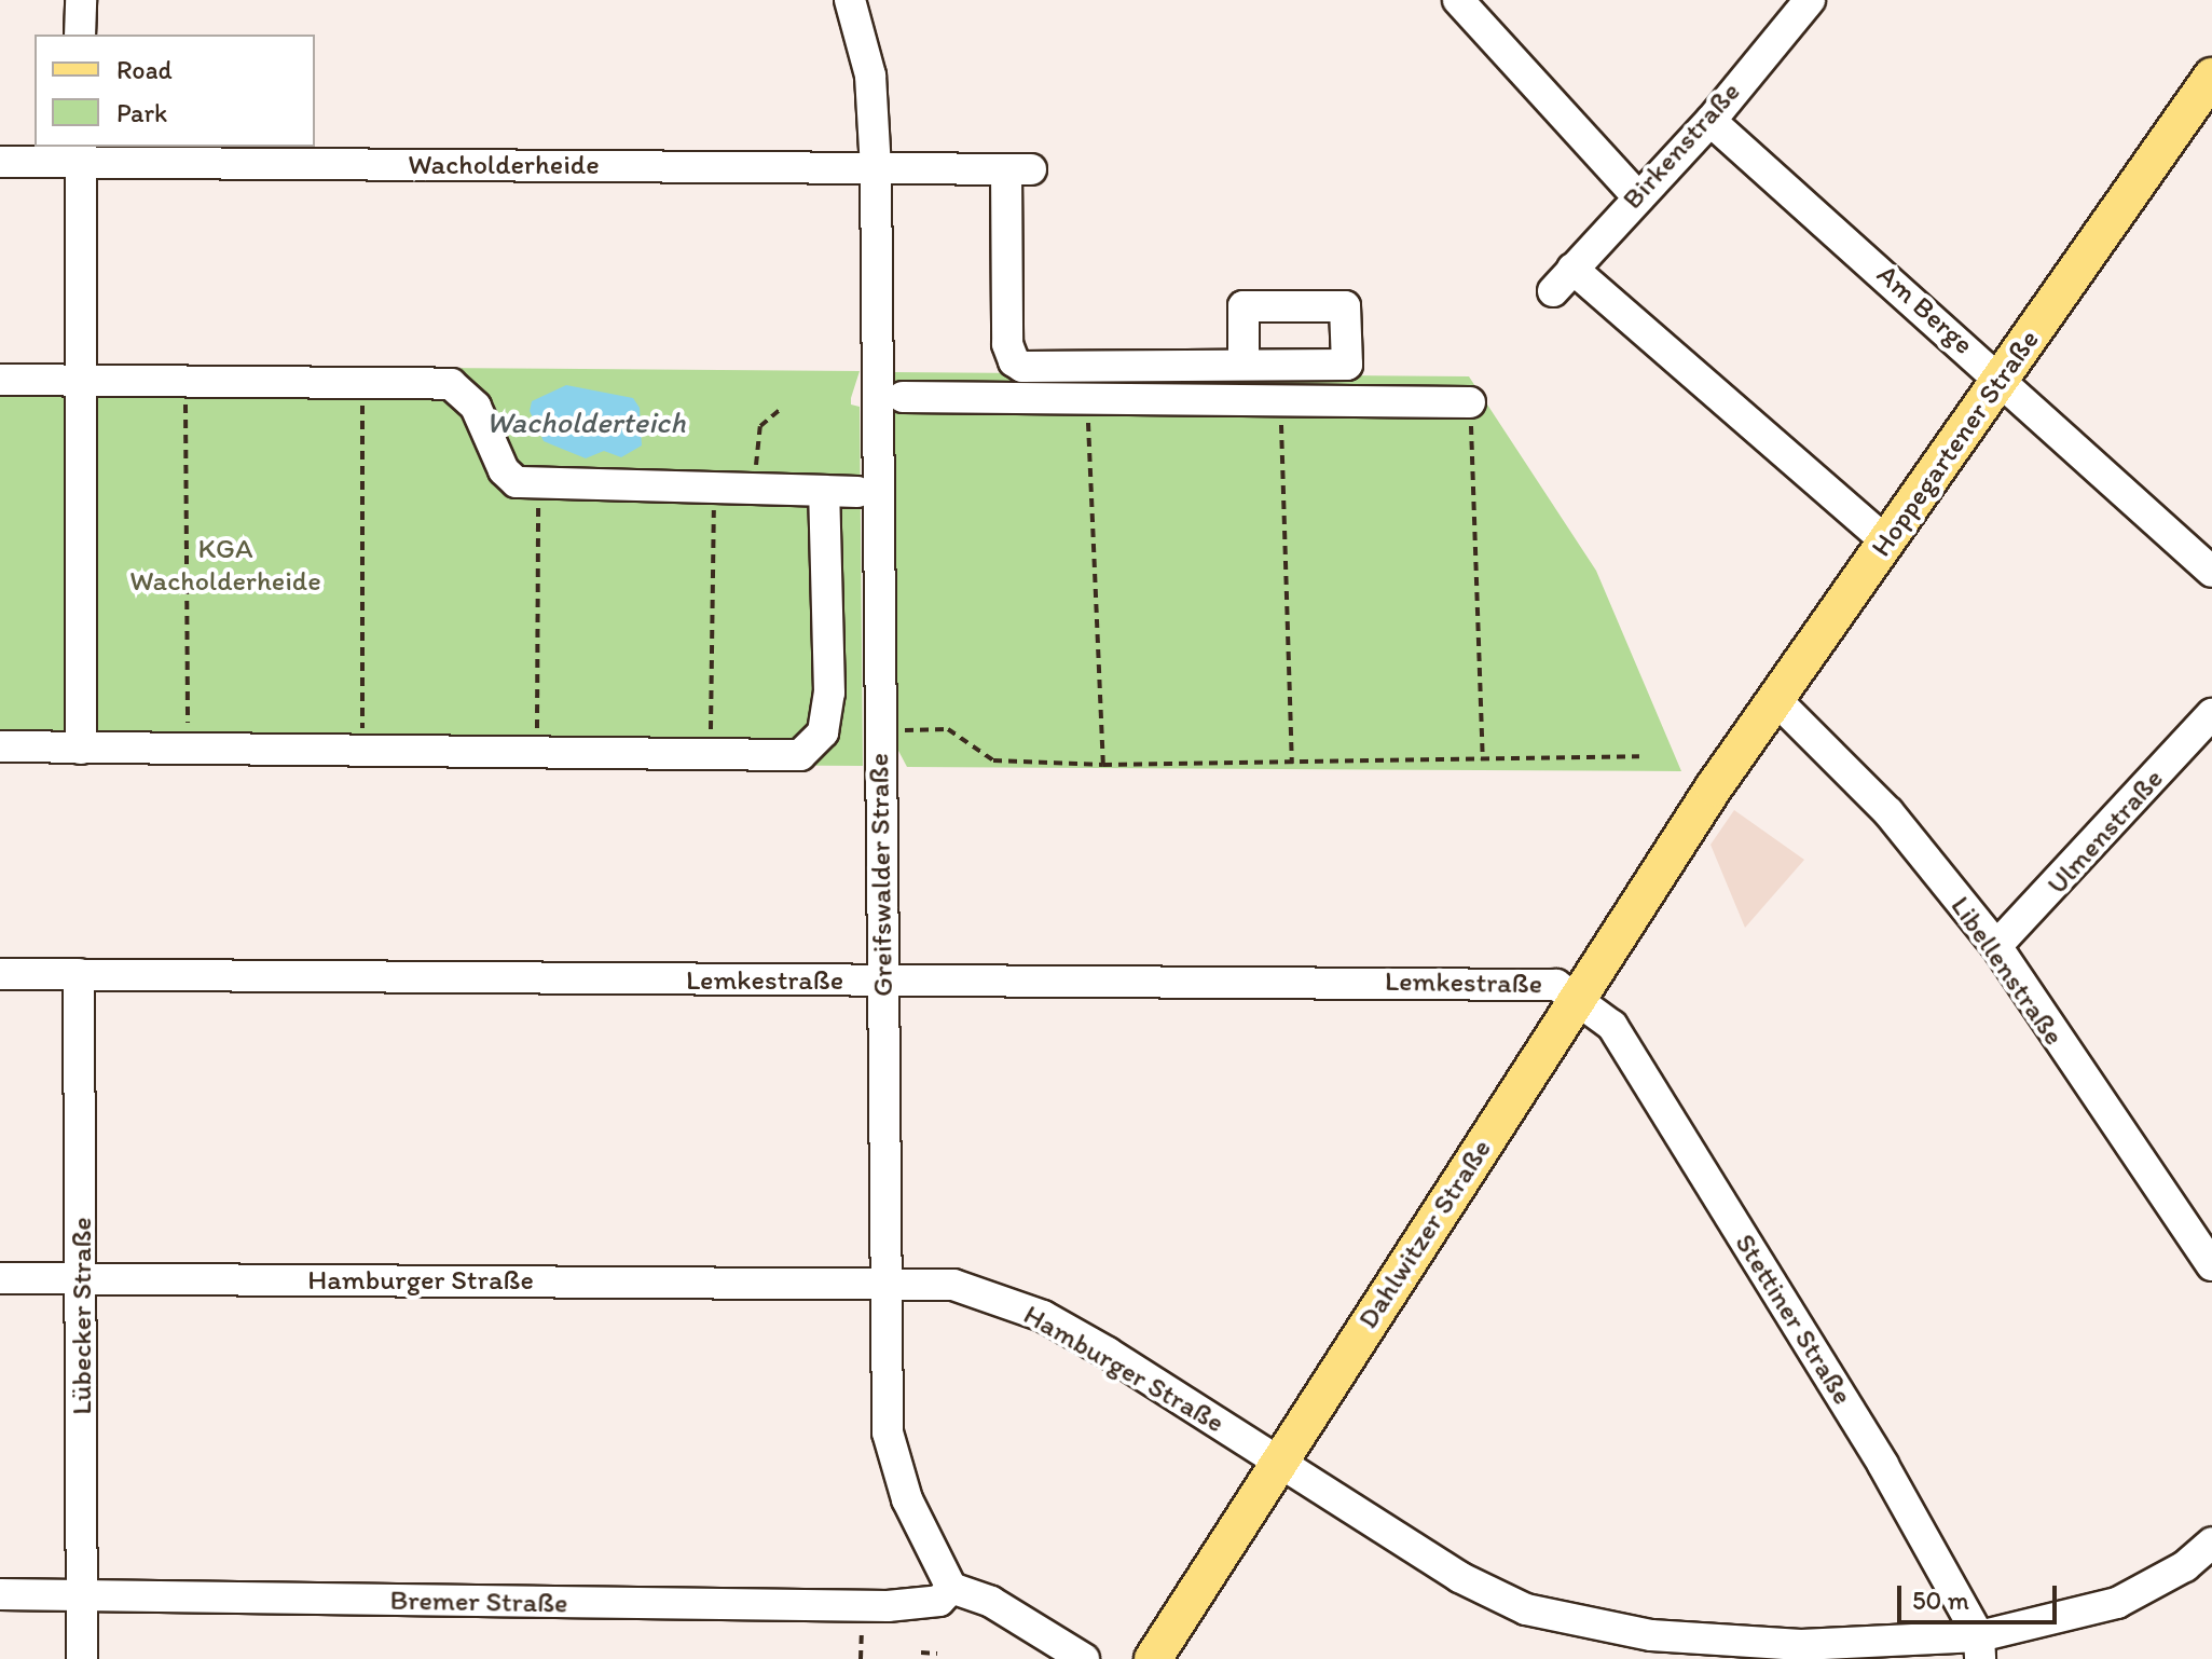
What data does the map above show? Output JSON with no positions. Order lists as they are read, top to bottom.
{
  "streets": {
    "main road": ["Hoppegartener Straße", "Dahlwitzer Straße"],
    "street": [
      "Birkenstraße",
      "Wacholderheide",
      "Am Berge",
      "Ulmenstraße",
      "Greifswalder Straße",
      "Libellenstraße",
      "Lemkestraße",
      "Hamburger Straße",
      "Lübecker Straße",
      "Stettiner Straße",
      "Bremer Straße"
    ]
  },
  "crossings": [
    ["Birkenstraße", "Am Berge"],
    ["Birkenstraße", "Hoppegartener Straße"],
    ["Wacholderheide", "Greifswalder Straße"],
    ["Am Berge", "Hoppegartener Straße"],
    ["Hoppegartener Straße", "Libellenstraße"],
    ["Hoppegartener Straße", "Dahlwitzer Straße"],
    ["Ulmenstraße", "Libellenstraße"],
    ["Greifswalder Straße", "Lemkestraße"],
    ["Greifswalder Straße", "Hamburger Straße"],
    ["Greifswalder Straße", "Bremer Straße"],
    ["Lemkestraße", "Dahlwitzer Straße"],
    ["Lemkestraße", "Lübecker Straße"],
    ["Lemkestraße", "Stettiner Straße"],
    ["Dahlwitzer Straße", "Hamburger Straße"],
    ["Dahlwitzer Straße", "Stettiner Straße"],
    ["Hamburger Straße", "Lübecker Straße"],
    ["Hamburger Straße", "Stettiner Straße"],
    ["Lübecker Straße", "Bremer Straße"]
  ],
  "water": ["Wacholderteich"],
  "parks": ["KGA Wacholderheide"],
  "legend": ["Road", "Park"],
  "scale_bar": "50 m"
}
